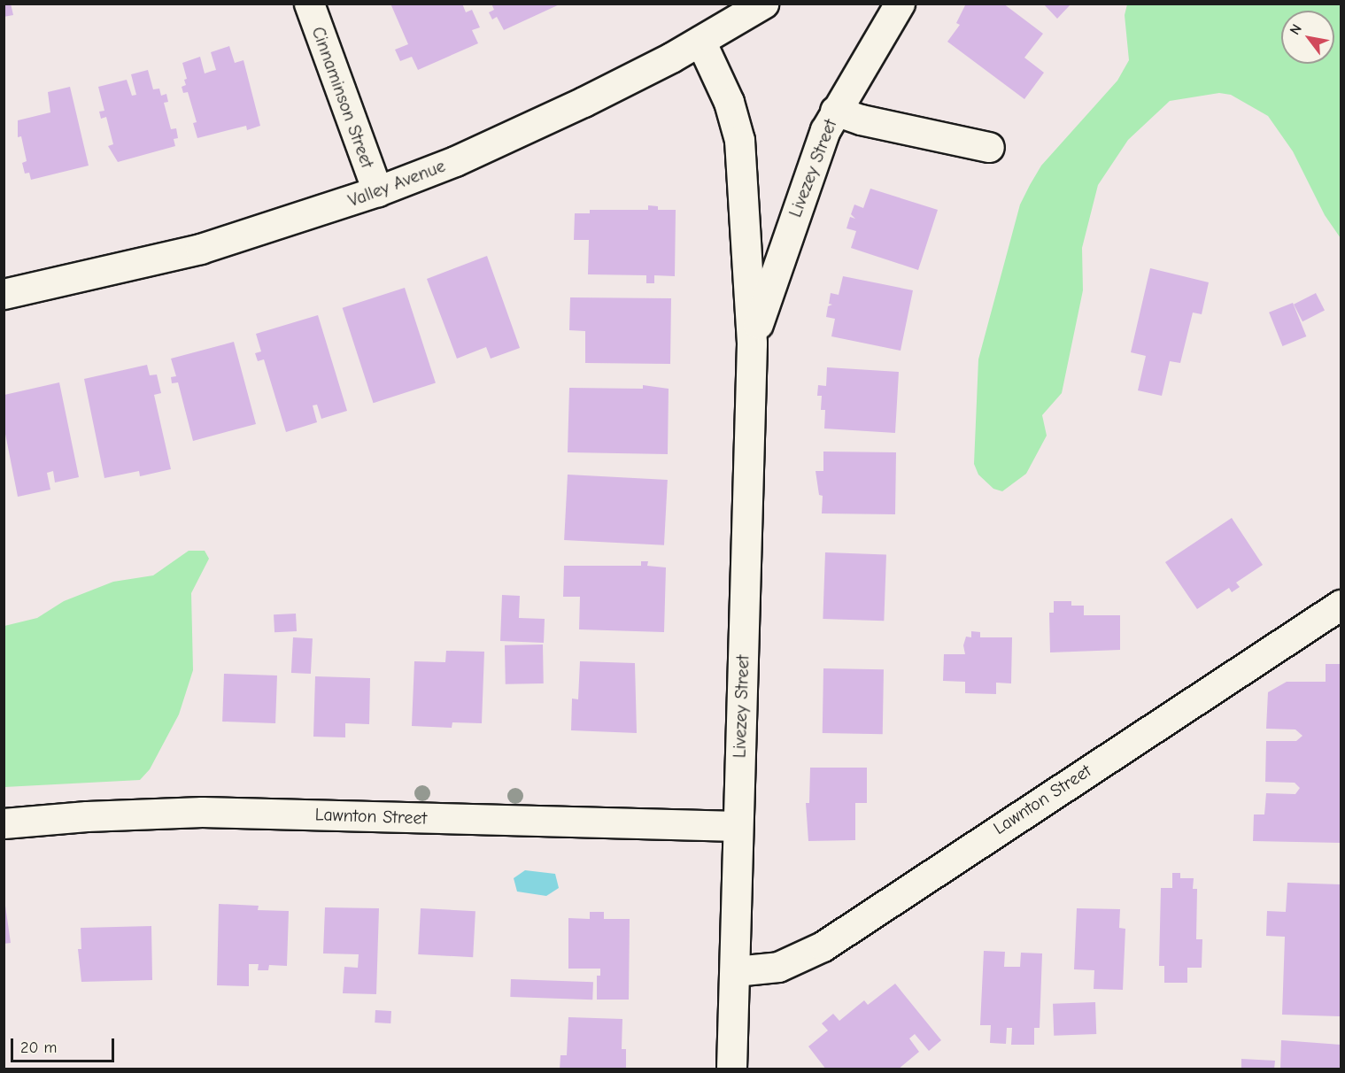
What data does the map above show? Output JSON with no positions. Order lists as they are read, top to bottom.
{
  "streets": {
    "street": [
      "Cinnaminson Street",
      "Livezey Street",
      "Valley Avenue",
      "Lawnton Street"
    ]
  },
  "crossings": [
    ["Cinnaminson Street", "Valley Avenue"],
    ["Livezey Street", "Valley Avenue"],
    ["Livezey Street", "Lawnton Street"]
  ],
  "scale_bar": "20 m",
  "north": "top left"
}
